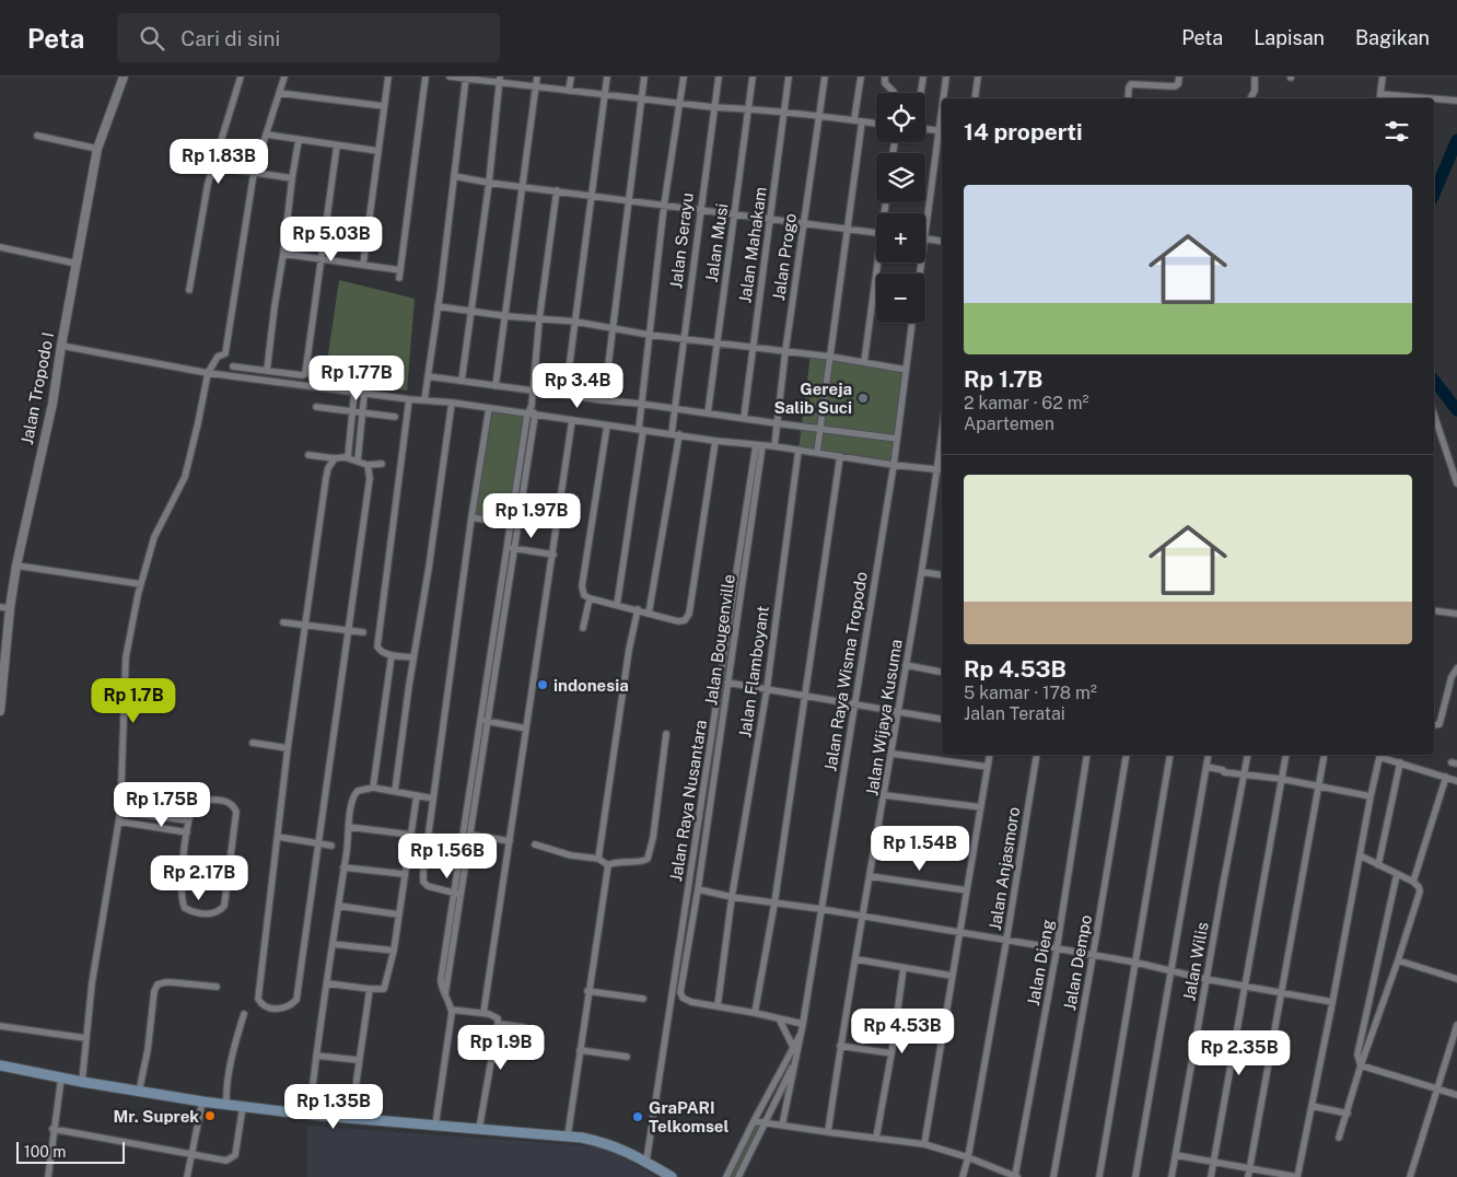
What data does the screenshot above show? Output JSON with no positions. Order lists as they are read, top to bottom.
{
  "streets": {
    "street": [
      "Jalan Serayu",
      "Jalan Musi",
      "Jalan Mahakam",
      "Jalan Progo",
      "Jalan Tropodo I",
      "Jalan Bougenville",
      "Jalan Flamboyant",
      "Jalan Raya Wisma Tropodo",
      "Jalan Wijaya Kusuma",
      "Jalan Raya Nusantara",
      "Jalan Anjasmoro",
      "Jalan Wilis",
      "Jalan Dieng",
      "Jalan Dempo"
    ]
  },
  "crossings": [
    ["Jalan Bougenville", "Jalan Flamboyant"],
    ["Jalan Bougenville", "Jalan Raya Nusantara"]
  ],
  "places": [
    "Gereja Salib Suci",
    "indonesia",
    "Mr. Suprek",
    "GraPARI Telkomsel"
  ],
  "scale_bar": "100 m",
  "page": {
    "header": "Peta",
    "search": "Cari di sini",
    "nav": ["Peta", "Lapisan", "Bagikan"],
    "map_buttons": ["+", "−"],
    "heading": "14 properti",
    "price": [
      "Rp 1.83B",
      "Rp 5.03B",
      "Rp 1.77B",
      "Rp 3.4B",
      "Rp 1.97B",
      "Rp 1.7B",
      "Rp 1.75B",
      "Rp 1.54B",
      "Rp 1.56B",
      "Rp 2.17B",
      "Rp 4.53B",
      "Rp 1.9B",
      "Rp 2.35B",
      "Rp 1.35B"
    ],
    "list": [
      {
        "name": "Rp 1.7B",
        "note": "2 kamar · 62 m² · Apartemen"
      },
      {
        "name": "Rp 4.53B",
        "note": "5 kamar · 178 m² · Jalan Teratai"
      }
    ],
    "scale": "100 m"
  }
}
